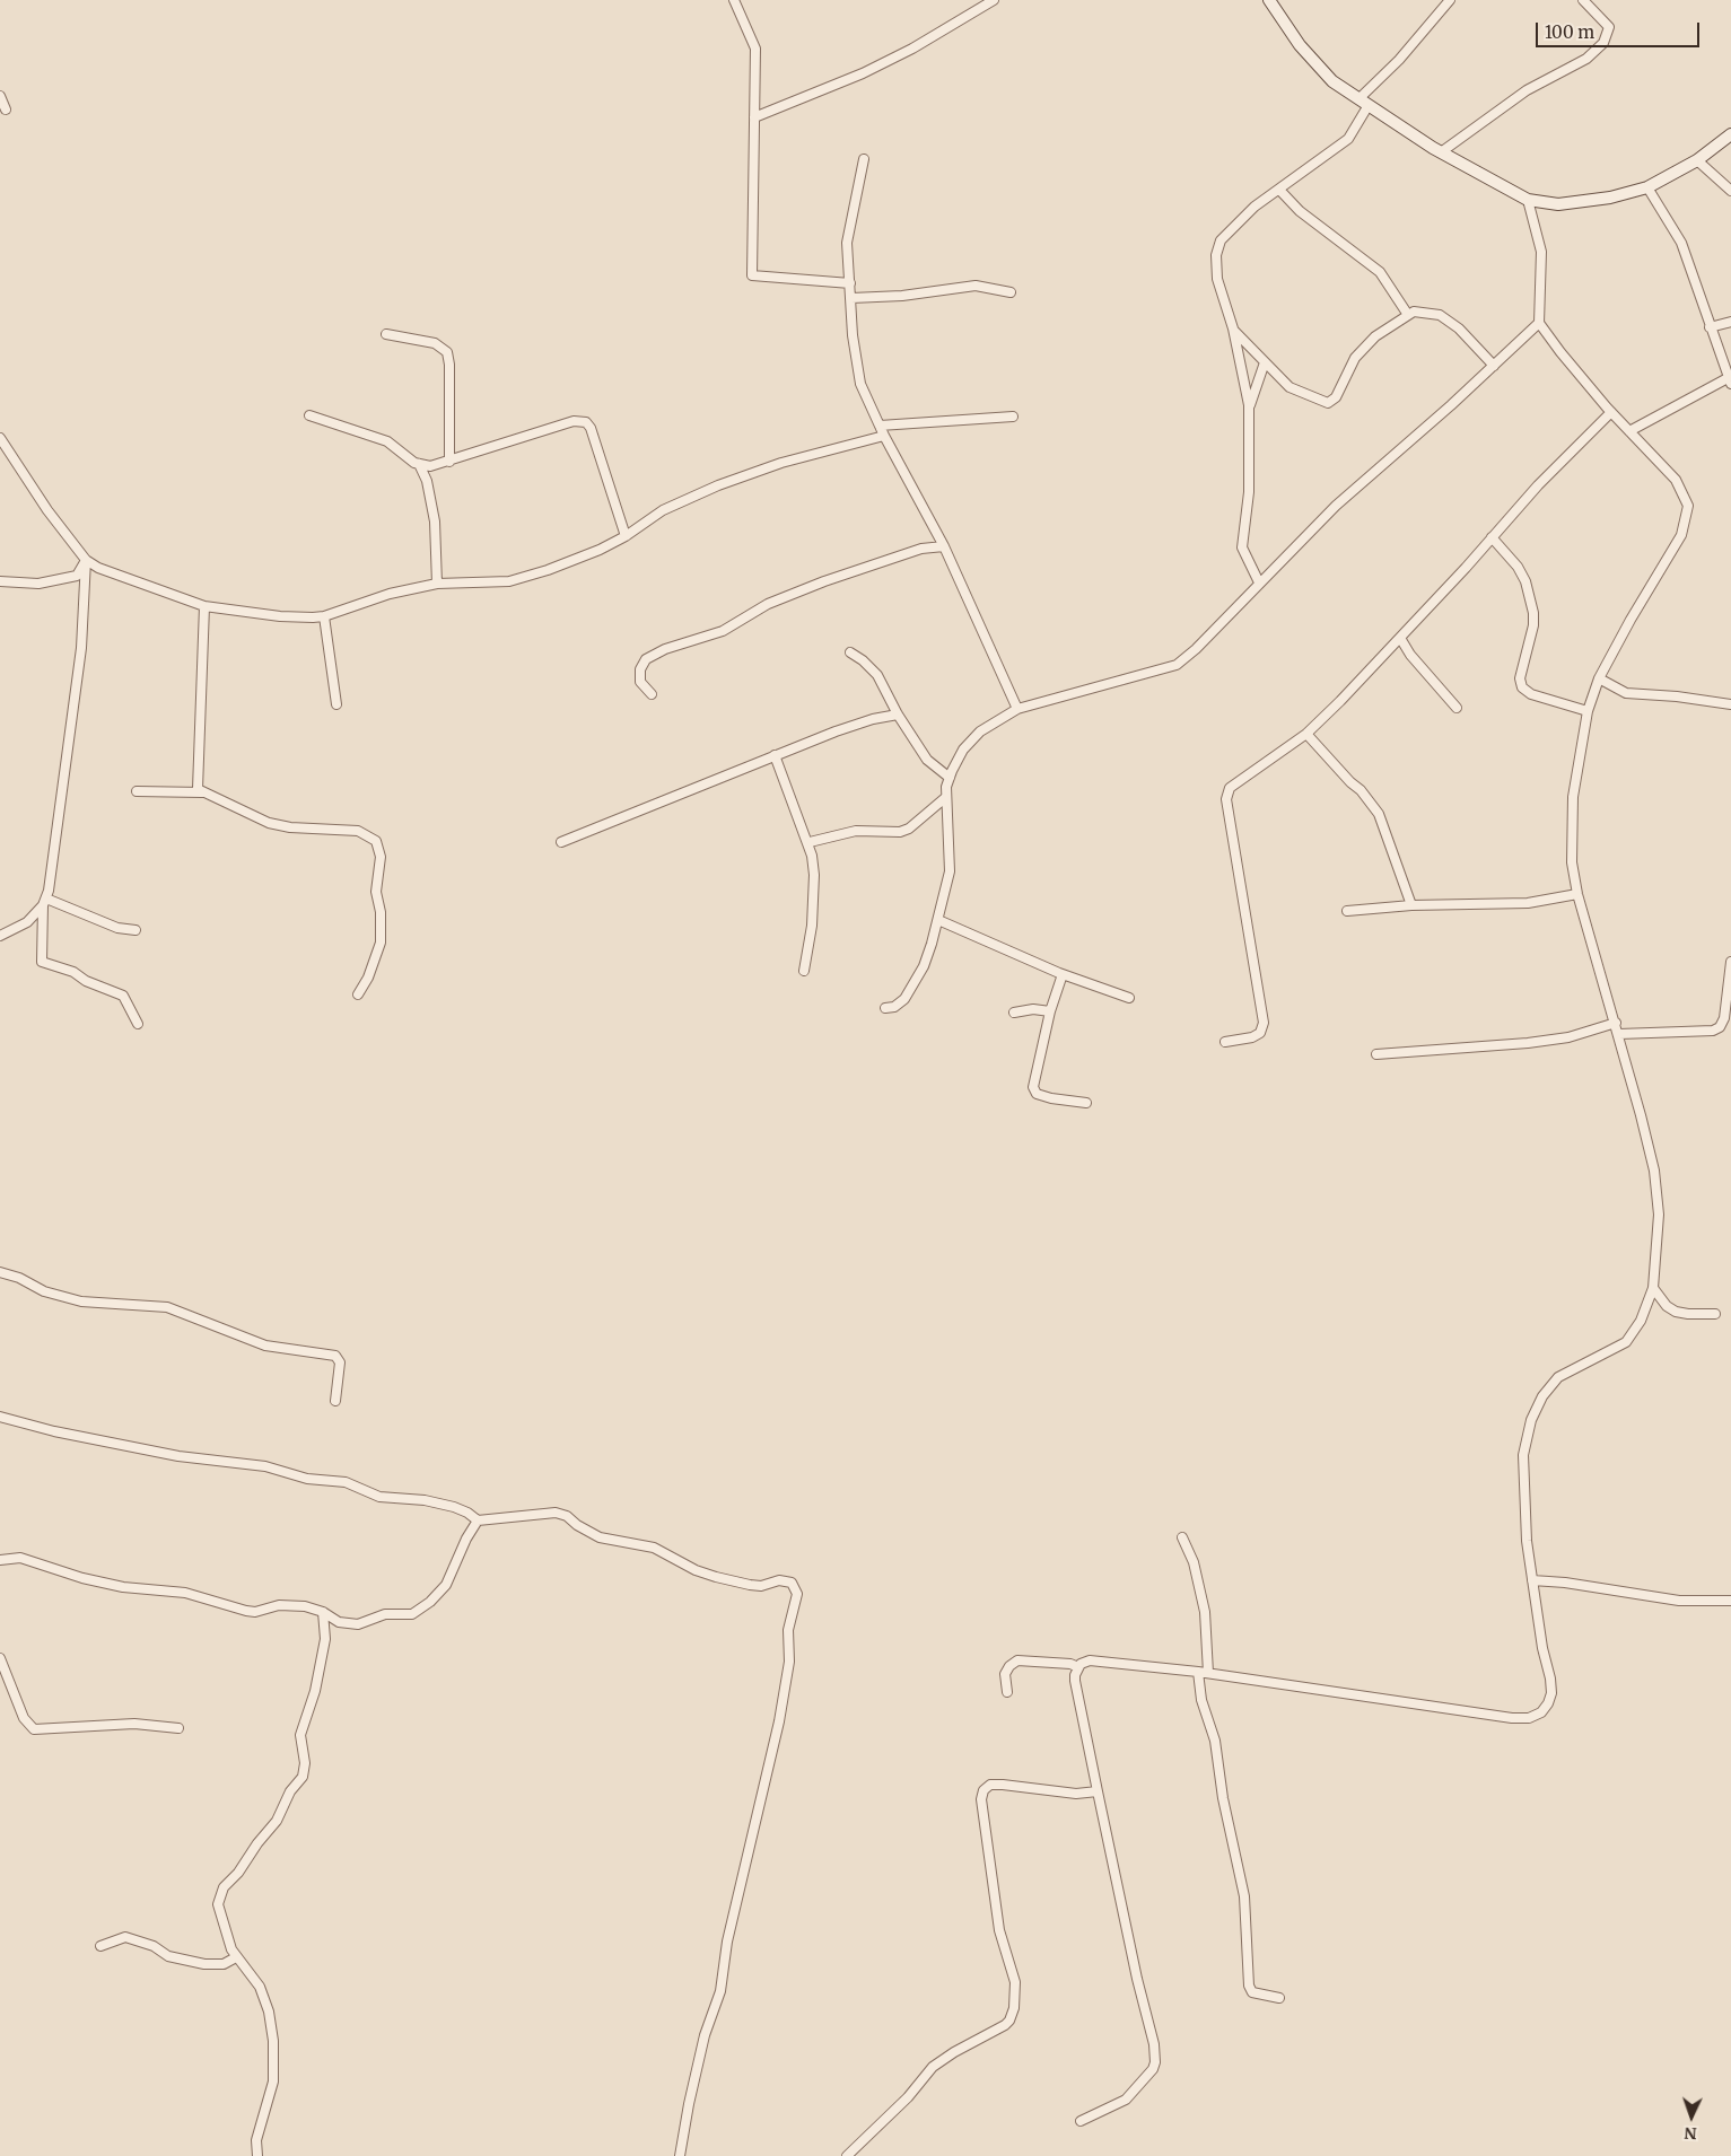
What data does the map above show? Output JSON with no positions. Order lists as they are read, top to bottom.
{
  "scale_bar": "100 m",
  "north": "bottom"
}
